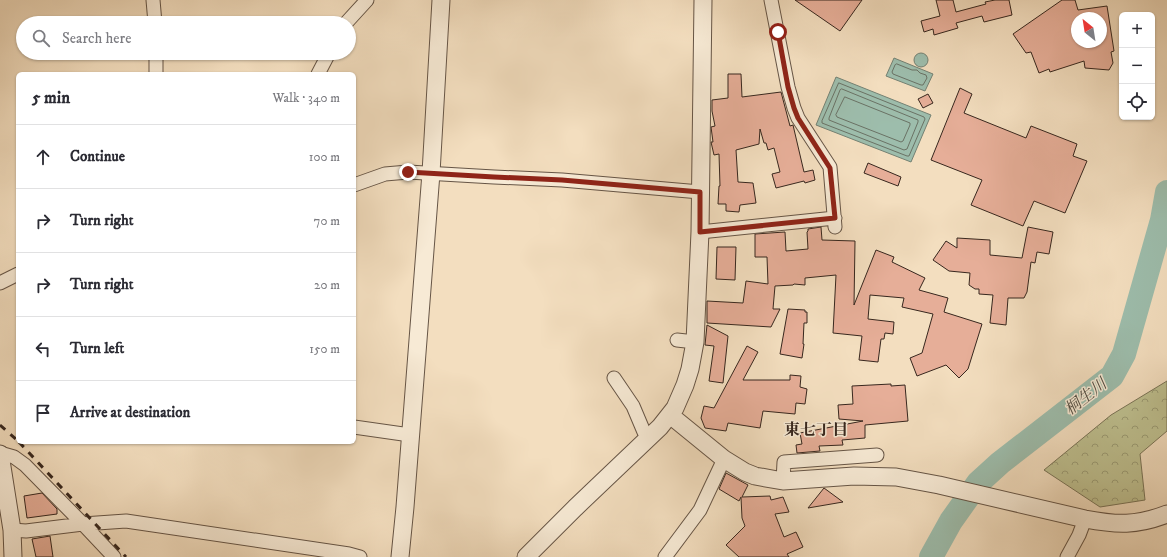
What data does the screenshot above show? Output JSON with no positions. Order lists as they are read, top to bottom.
{
  "districts": ["東七丁目"],
  "water": ["桐生川"],
  "north": "top left",
  "page": {
    "map_buttons": ["+", "−"],
    "search": "Search here",
    "heading": ["5 min", "Walk · 340 m"],
    "list": [
      ["Continue", "100 m"],
      ["Turn right", "70 m"],
      ["Turn right", "20 m"],
      ["Turn left", "150 m"],
      "Arrive at destination"
    ]
  }
}
